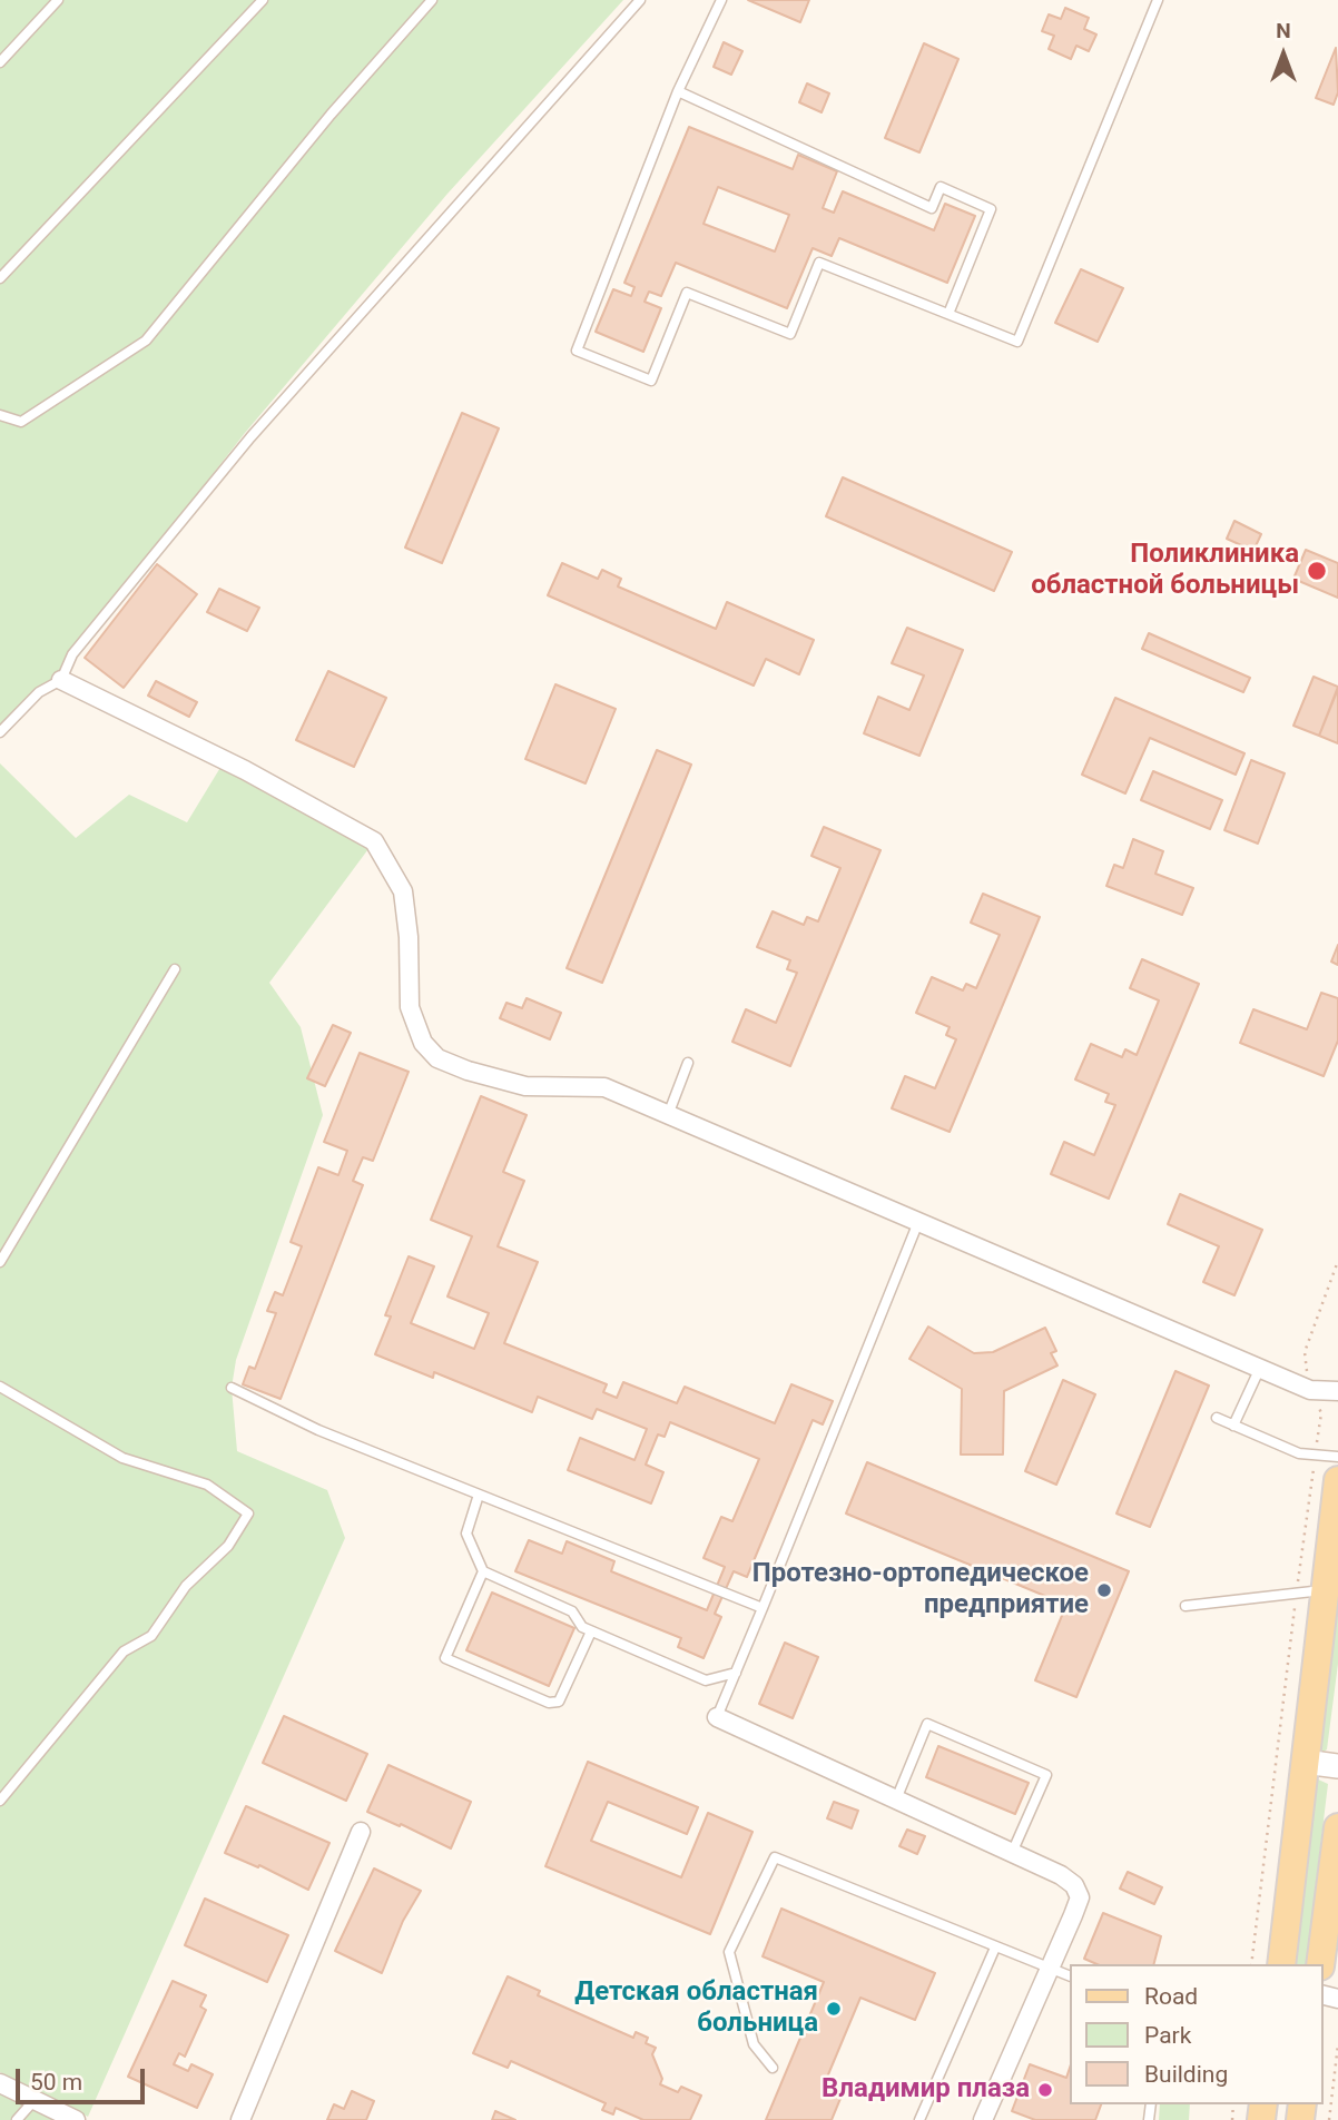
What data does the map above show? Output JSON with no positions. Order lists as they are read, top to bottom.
{
  "places": [
    "Поликлиника областной больницы",
    "Протезно-ортопедическое предприятие",
    "Детская областная больница",
    "Владимир плаза"
  ],
  "legend": ["Road", "Park", "Building"],
  "scale_bar": "50 m",
  "north": "top"
}
